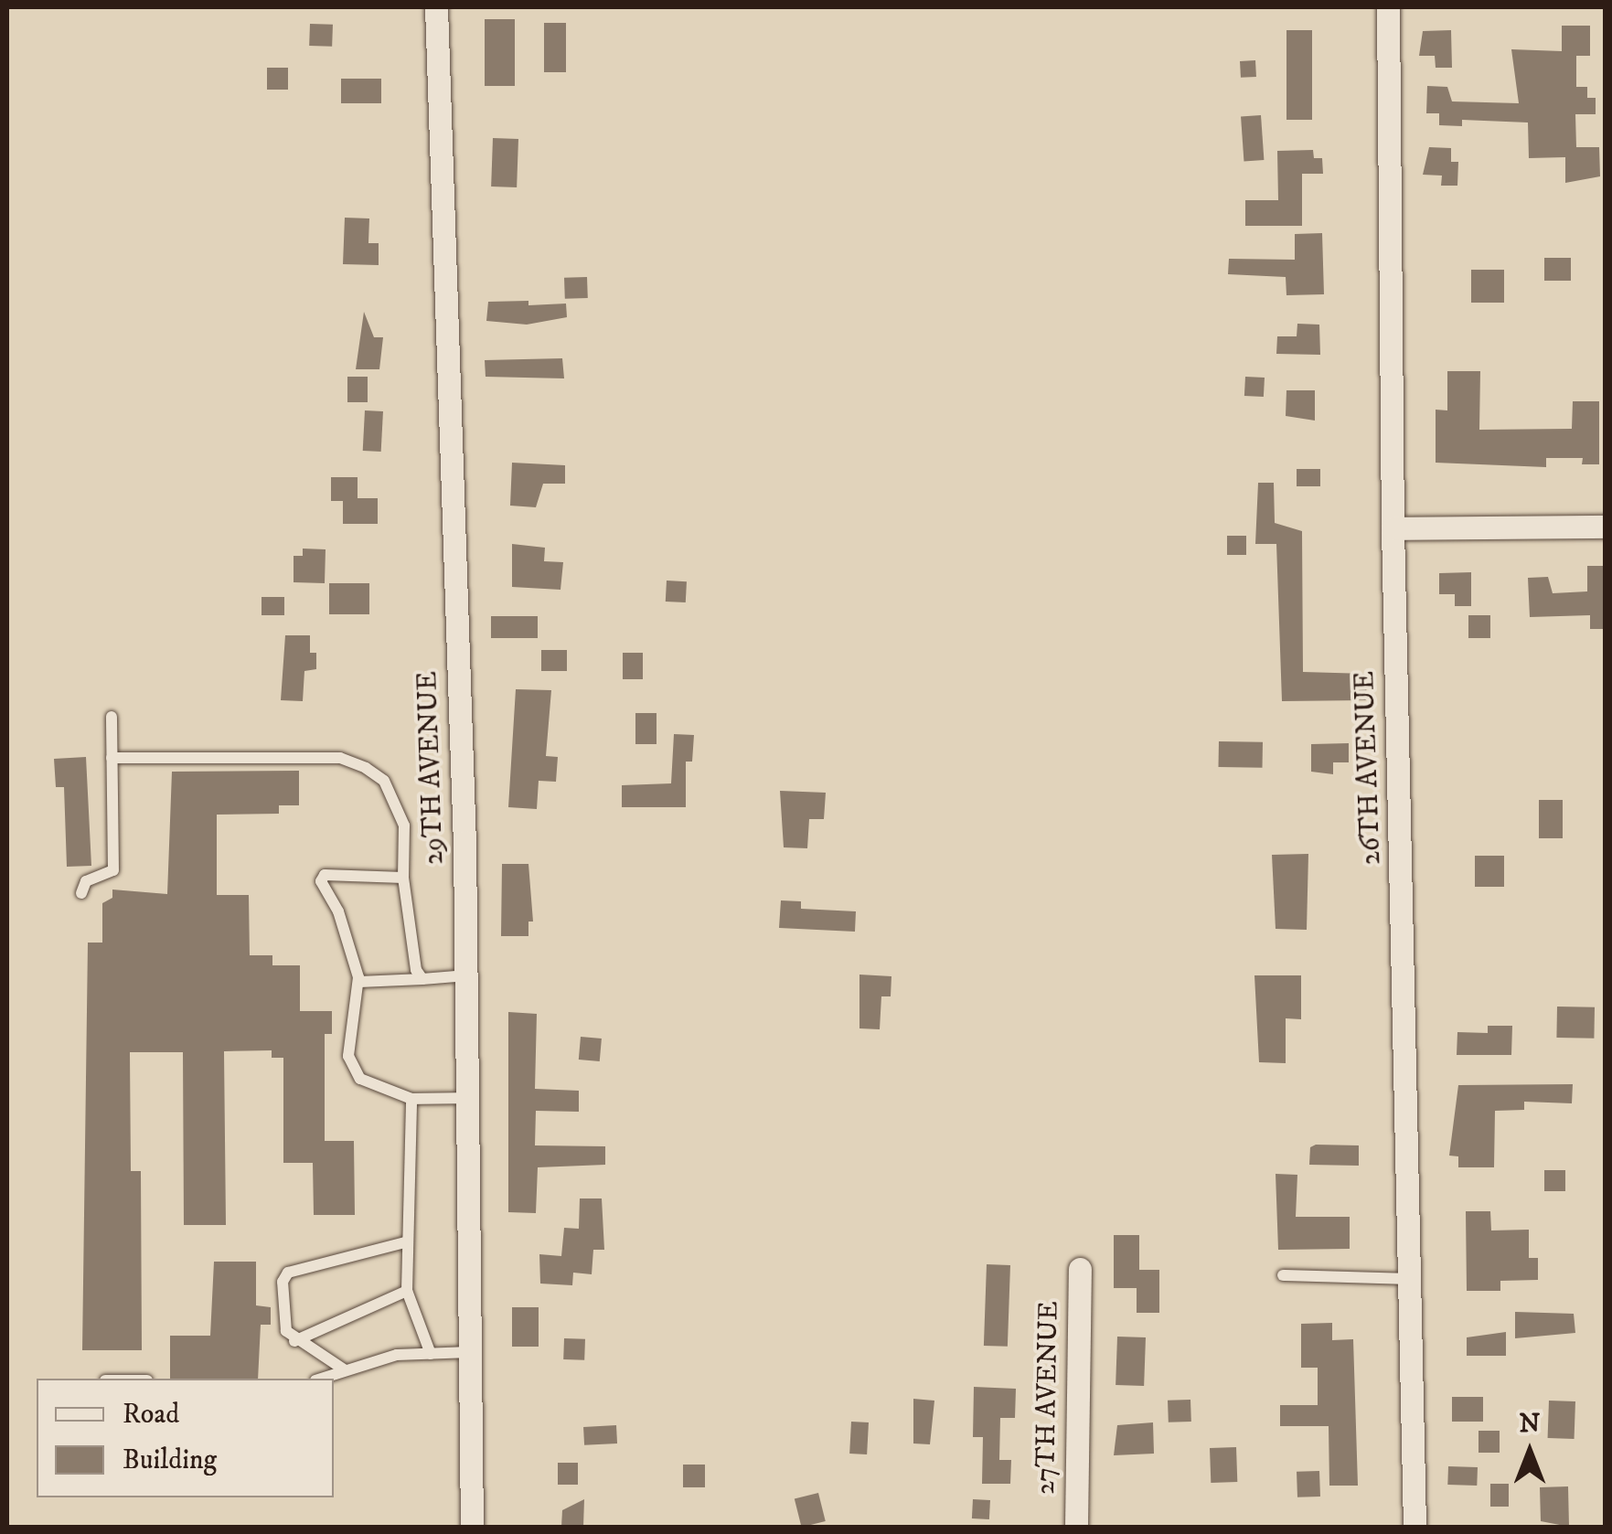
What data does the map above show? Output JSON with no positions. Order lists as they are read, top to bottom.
{
  "streets": {
    "street": ["29TH AVENUE", "26TH AVENUE", "27TH AVENUE"]
  },
  "legend": ["Road", "Building"],
  "north": "top"
}
